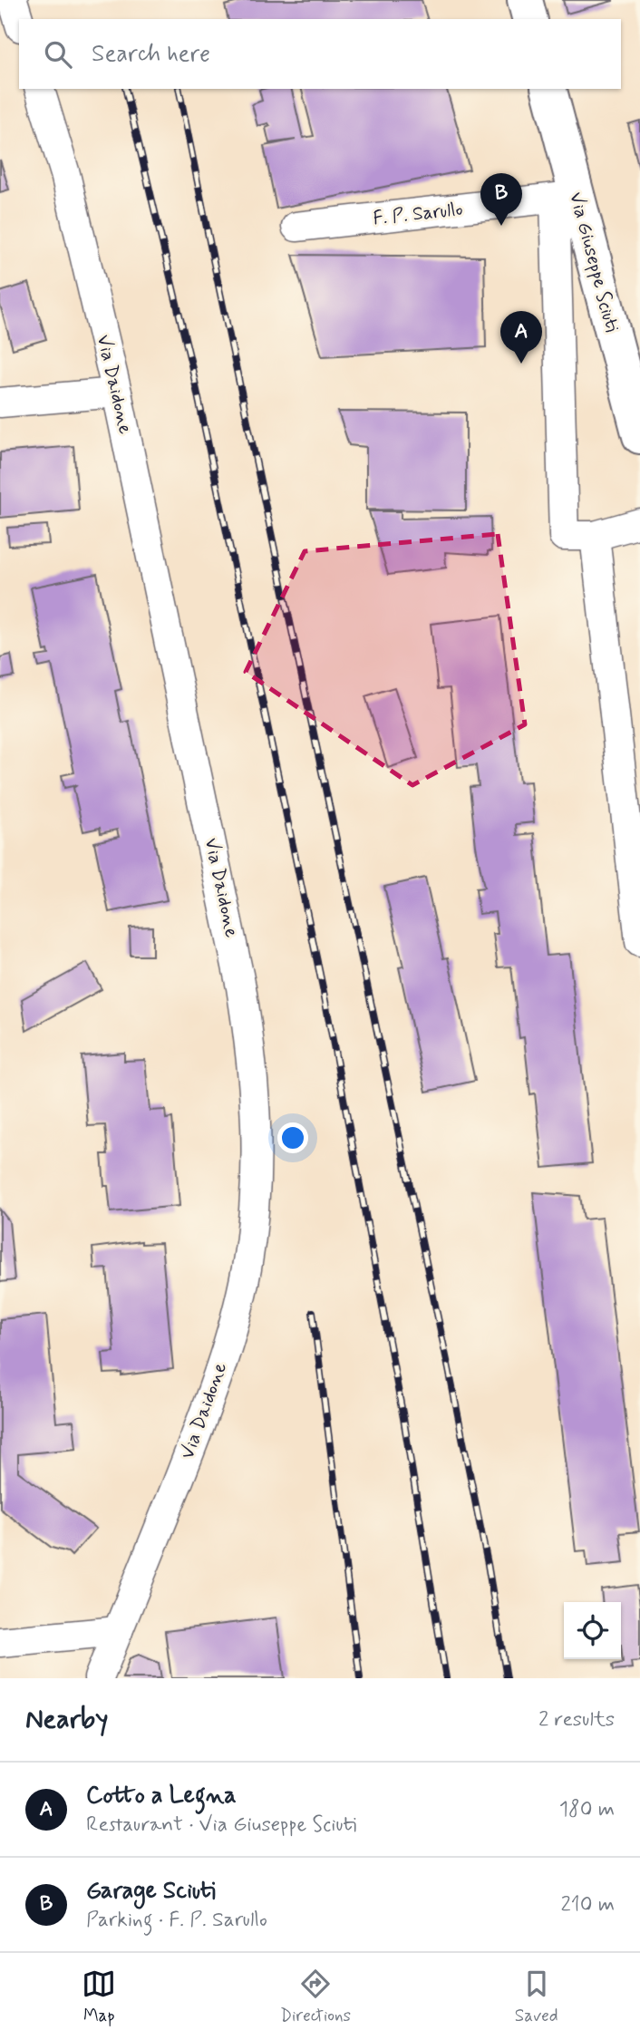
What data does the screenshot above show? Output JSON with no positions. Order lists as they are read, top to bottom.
{
  "streets": {
    "street": ["F. P. Sarullo", "Via Giuseppe Sciuti", "Via Daidone"]
  },
  "crossings": [
    ["F. P. Sarullo", "Via Giuseppe Sciuti"]
  ],
  "page": {
    "search": "Search here",
    "pins": ["B", "A"],
    "heading": ["Nearby", "2 results"],
    "list": [
      {
        "mark": "A",
        "name": "Cotto a Legna",
        "note": "Restaurant · Via Giuseppe Sciuti",
        "value": "180 m"
      },
      {
        "mark": "B",
        "name": "Garage Sciuti",
        "note": "Parking · F. P. Sarullo",
        "value": "210 m"
      }
    ],
    "nav": ["Map", "Directions", "Saved"]
  }
}
